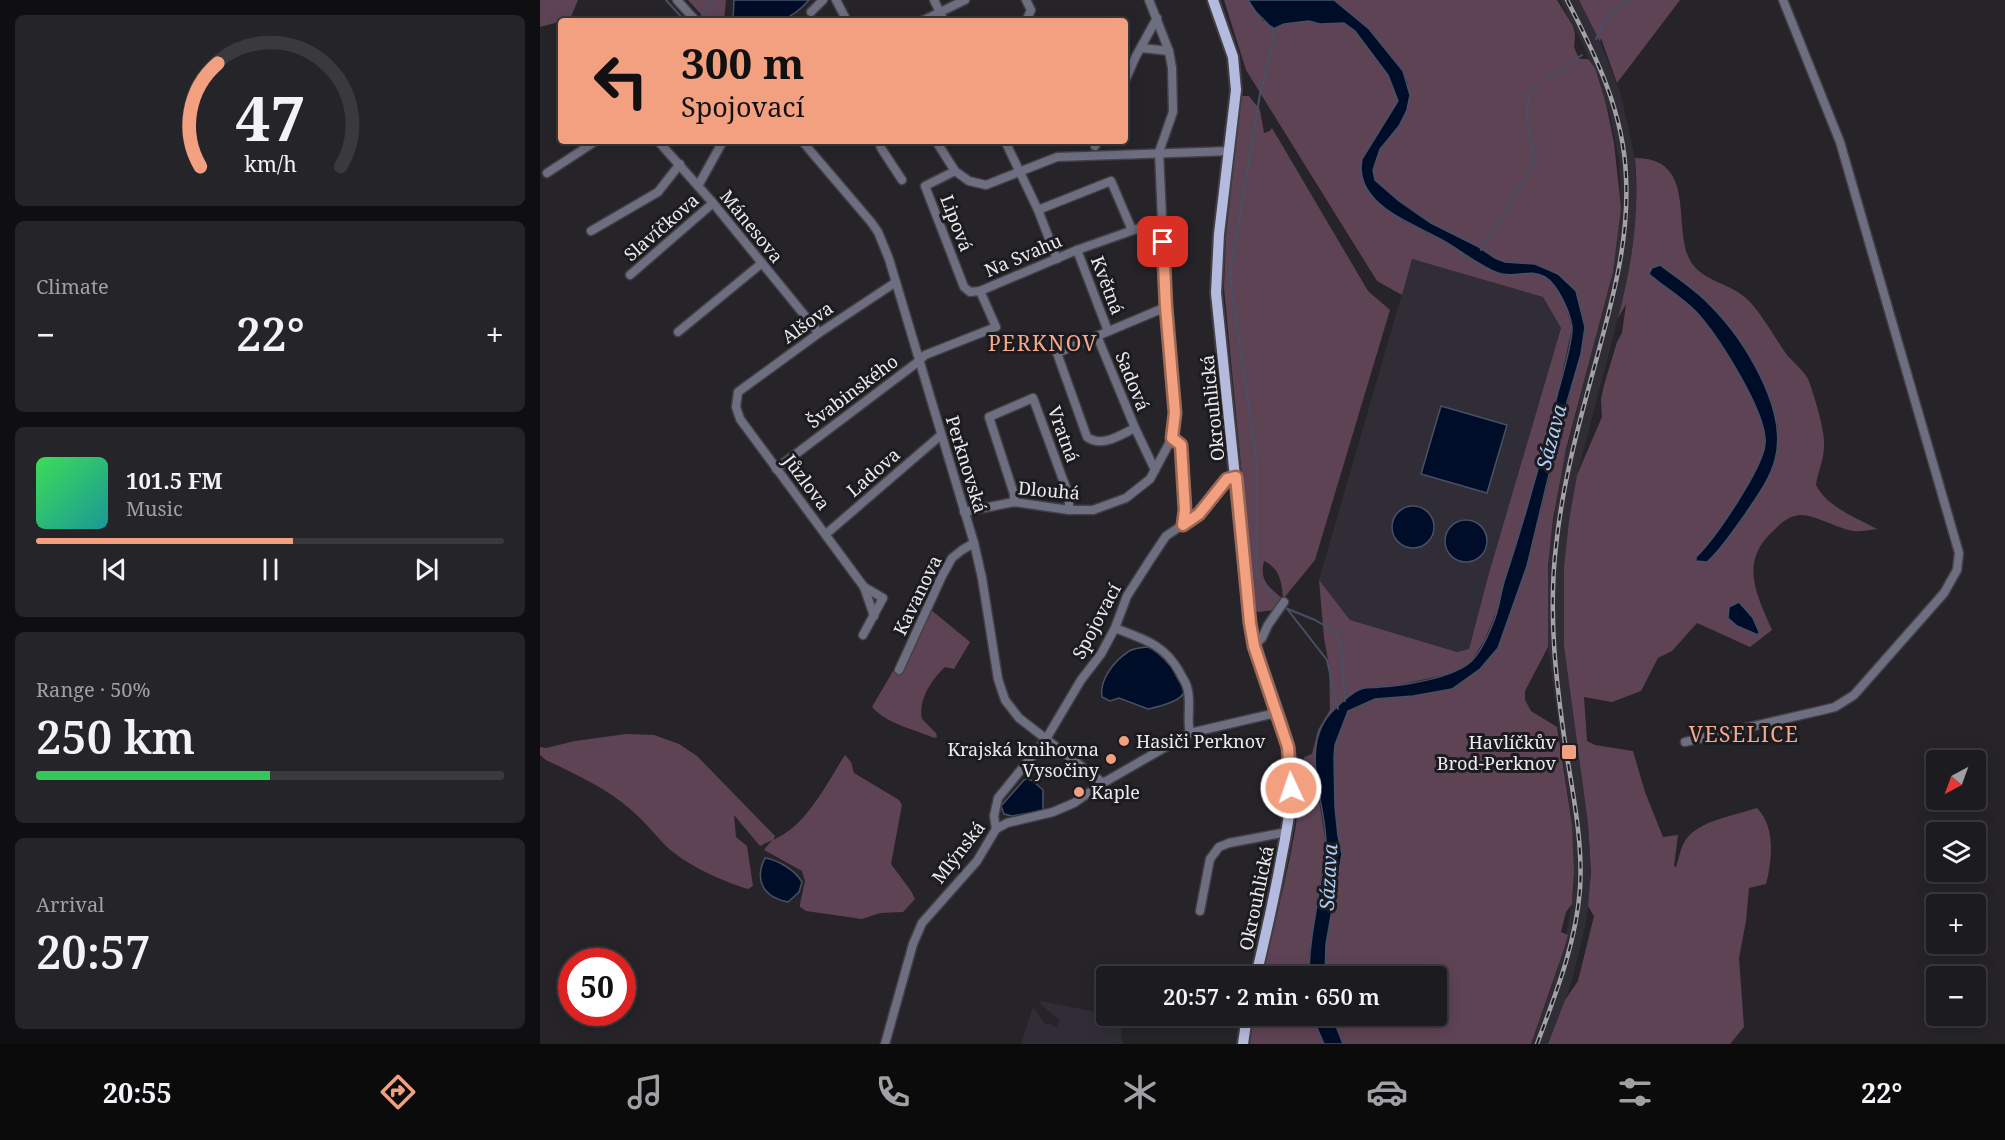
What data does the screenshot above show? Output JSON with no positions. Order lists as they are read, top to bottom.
{
  "streets": {
    "main road": ["Okrouhlická"],
    "street": [
      "Lipová",
      "Mánesova",
      "Slavíčkova",
      "Na Svahu",
      "Květná",
      "Alšova",
      "Sadová",
      "Švabinského",
      "Vratná",
      "Perknovská",
      "Ladova",
      "Jůzlova",
      "Dlouhá",
      "Kavanova",
      "Spojovací",
      "Mlýnská"
    ]
  },
  "crossings": [
    ["Lipová", "Na Svahu"],
    ["Mánesova", "Slavíčkova"],
    ["Mánesova", "Alšova"],
    ["Na Svahu", "Květná"],
    ["Na Svahu", "Švabinského"],
    ["Na Svahu", "Perknovská"],
    ["Na Svahu", "Dlouhá"],
    ["Alšova", "Perknovská"],
    ["Alšova", "Jůzlova"],
    ["Sadová", "Dlouhá"],
    ["Švabinského", "Perknovská"],
    ["Švabinského", "Jůzlova"],
    ["Okrouhlická", "Spojovací"],
    ["Okrouhlická", "Mlýnská"],
    ["Vratná", "Dlouhá"],
    ["Perknovská", "Ladova"],
    ["Perknovská", "Dlouhá"],
    ["Perknovská", "Kavanova"],
    ["Perknovská", "Spojovací"],
    ["Perknovská", "Mlýnská"],
    ["Ladova", "Jůzlova"],
    ["Spojovací", "Mlýnská"]
  ],
  "districts": ["PERKNOV", "VESELICE"],
  "water": ["Sázava"],
  "places": {
    "other": ["Hasiči Perknov", "Krajská knihovna Vysočiny", "Kaple"],
    "transit": ["Havlíčkův Brod-Perknov"]
  },
  "north": "bottom left",
  "page": {
    "turn": ["300 m", "Spojovací"],
    "tile": [
      "Climate",
      ["Range · 50%", "250 km"],
      ["Arrival", "20:57"]
    ],
    "heat": ["−", "22°", "+"],
    "song": ["101.5 FM", "Music"],
    "map_buttons": ["+", "−"],
    "limit": "50",
    "trip": "20:57 · 2 min · 650 m",
    "tabs": ["20:55", "22°"],
    "gauge": ["47", "km/h"]
  }
}
